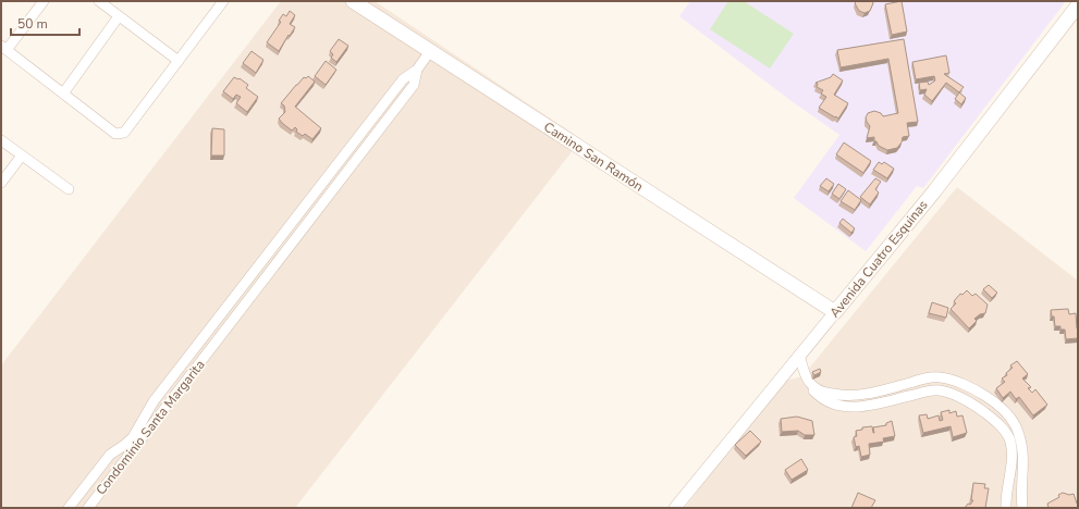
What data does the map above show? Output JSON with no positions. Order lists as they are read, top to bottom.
{
  "streets": {
    "main road": ["Camino San Ramón", "Avenida Cuatro Esquinas"],
    "street": ["Condominio Santa Margarita"]
  },
  "crossings": [
    ["Camino San Ramón", "Avenida Cuatro Esquinas"],
    ["Camino San Ramón", "Condominio Santa Margarita"]
  ],
  "scale_bar": "50 m"
}
